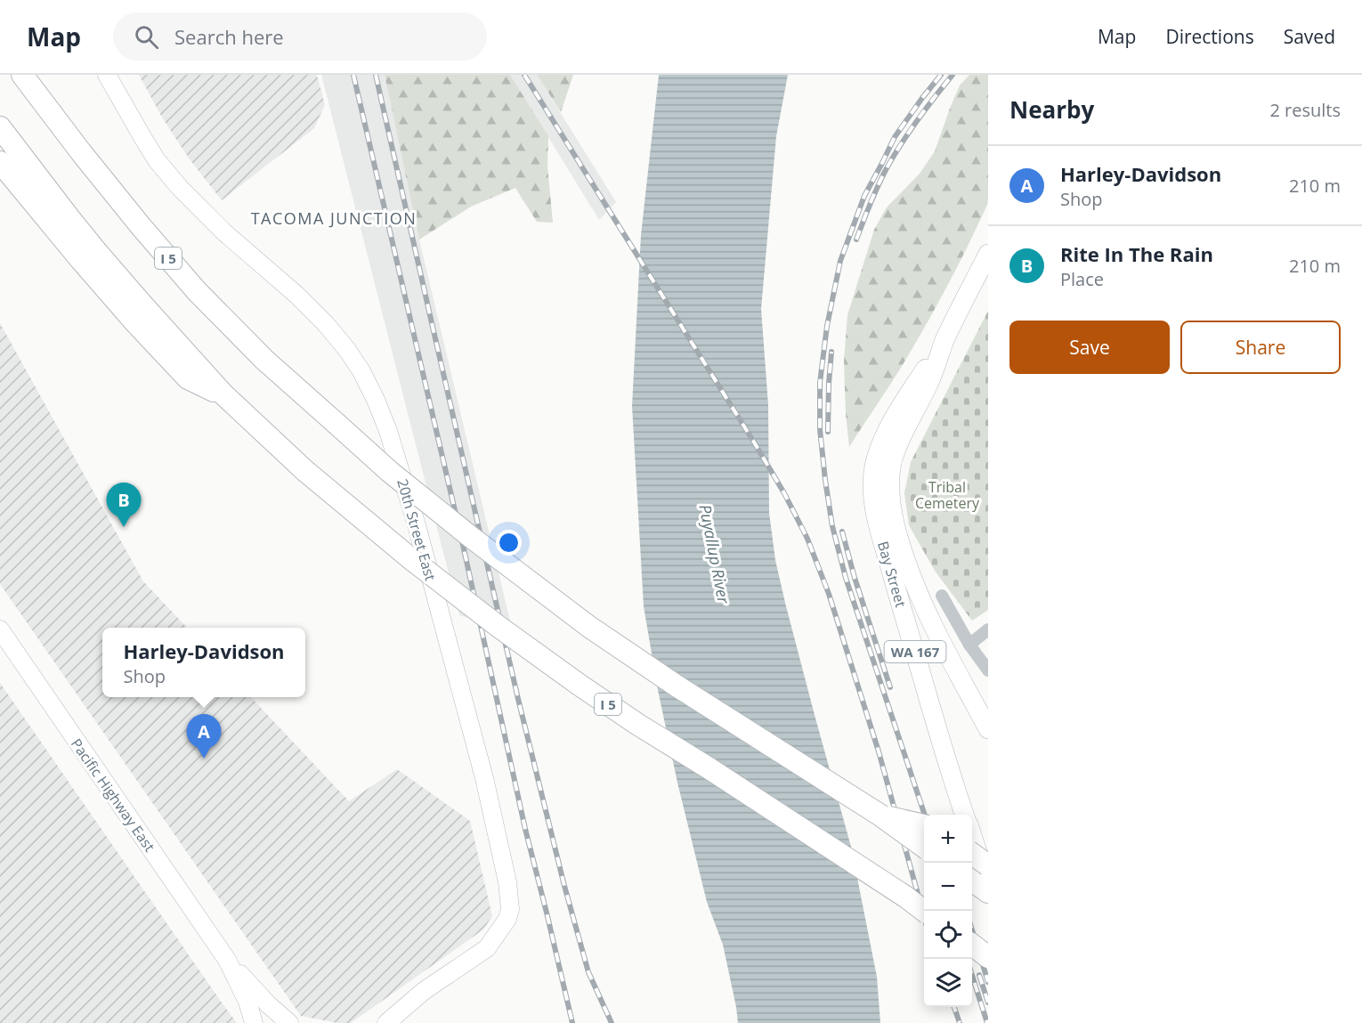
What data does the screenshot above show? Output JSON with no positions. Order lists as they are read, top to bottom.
{
  "streets": {
    "highway": ["I 5"],
    "main road": ["Bay Street", "WA 167"],
    "street": ["20th Street East", "Pacific Highway East"]
  },
  "districts": ["TACOMA JUNCTION"],
  "water": ["Puyallup River"],
  "parks": ["Tribal Cemetery"],
  "page": {
    "header": "Map",
    "search": "Search here",
    "nav": ["Map", "Directions", "Saved"],
    "heading": ["Nearby", "2 results"],
    "list": [
      {
        "mark": "A",
        "name": "Harley-Davidson",
        "note": "Shop",
        "value": "210 m"
      },
      {
        "mark": "B",
        "name": "Rite In The Rain",
        "note": "Place",
        "value": "210 m"
      }
    ],
    "buttons": ["Save", "Share"],
    "pins": ["B", "A"],
    "popup": ["Harley-Davidson", "Shop"],
    "map_buttons": ["+", "−"]
  }
}
